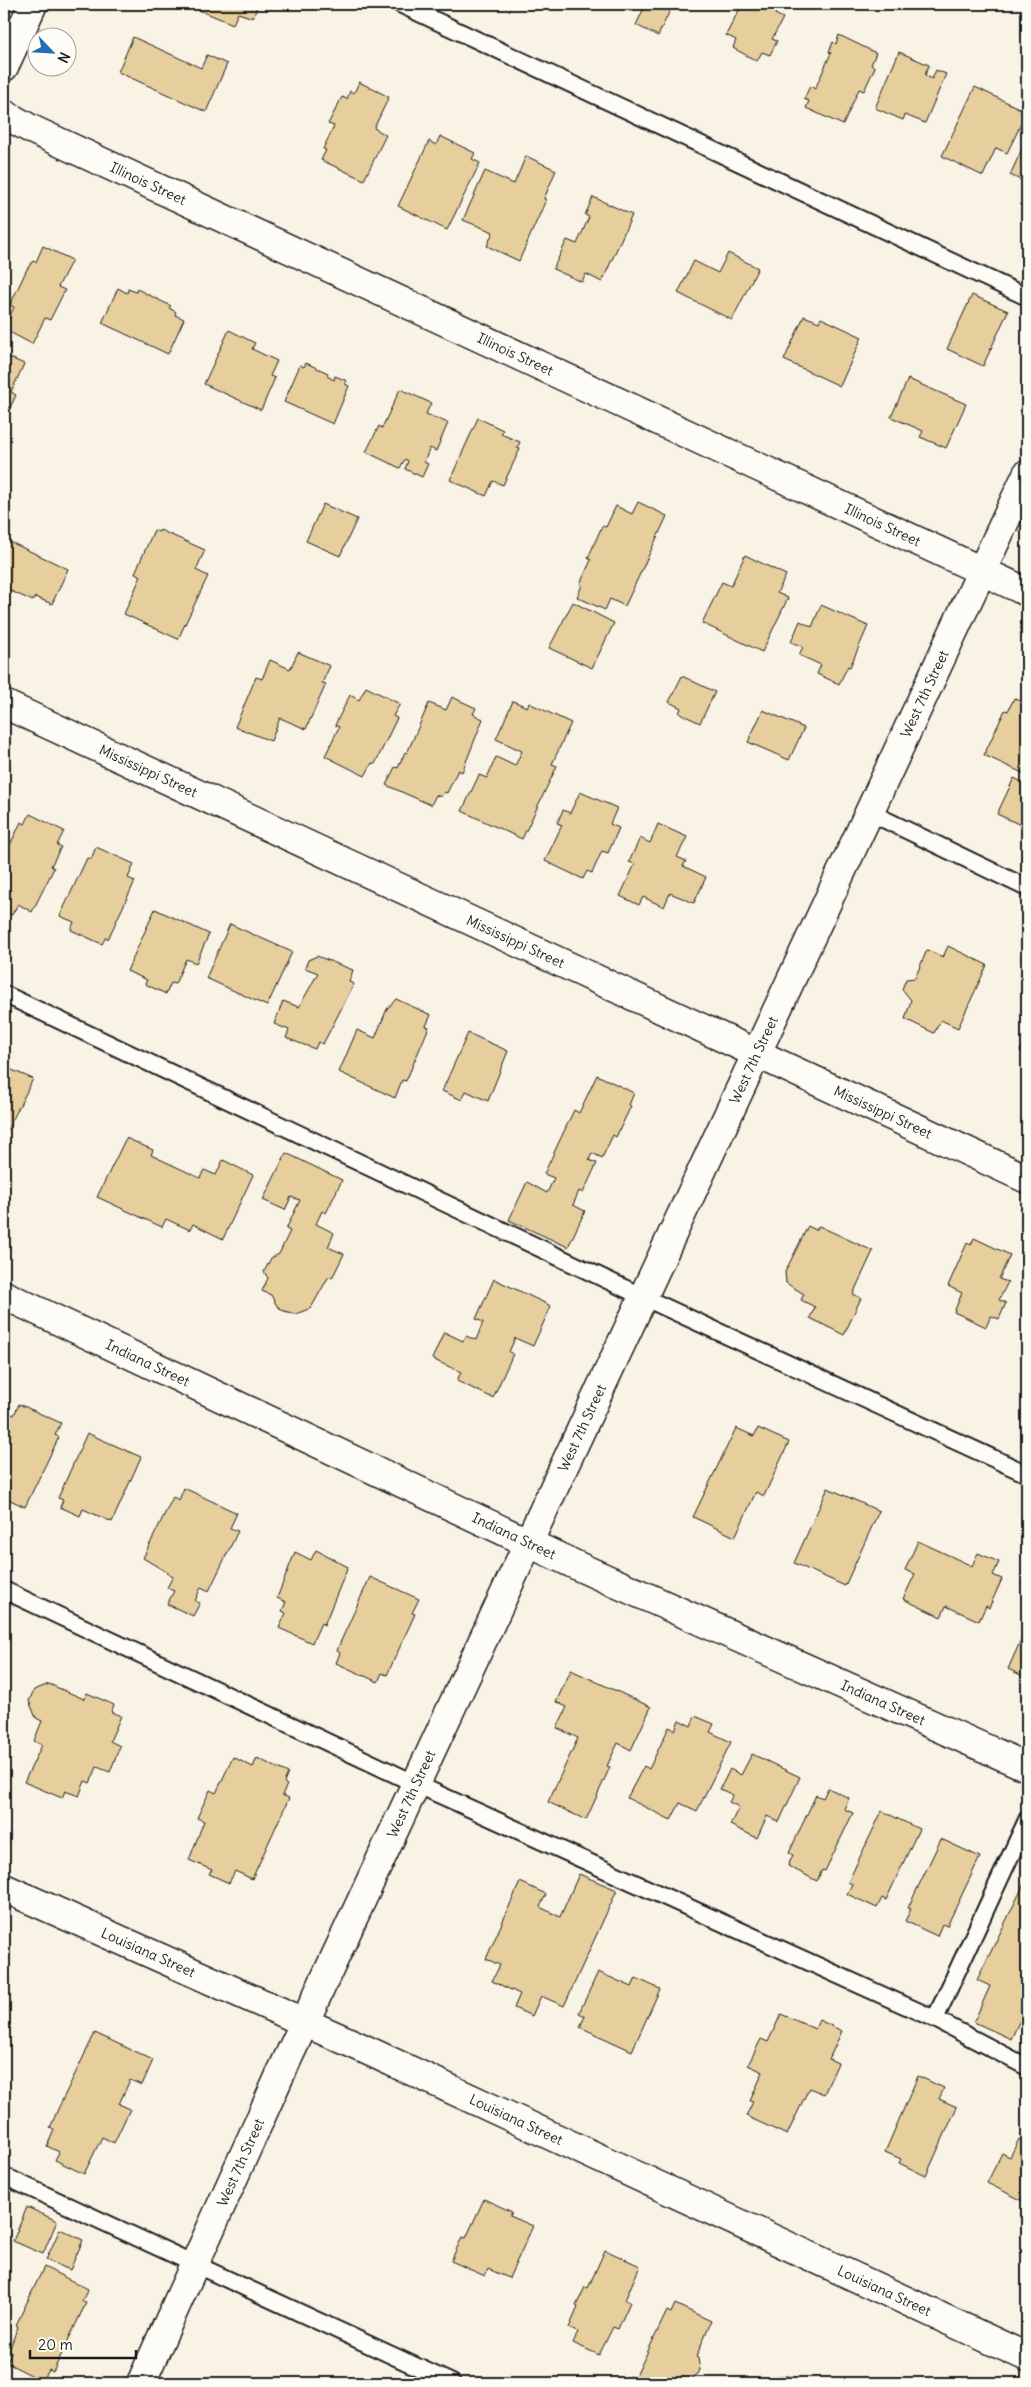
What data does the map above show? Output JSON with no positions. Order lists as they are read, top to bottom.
{
  "streets": {
    "street": [
      "Illinois Street",
      "West 7th Street",
      "Mississippi Street",
      "Indiana Street",
      "Louisiana Street"
    ]
  },
  "crossings": [
    ["Illinois Street", "West 7th Street"],
    ["West 7th Street", "Mississippi Street"],
    ["West 7th Street", "Indiana Street"],
    ["West 7th Street", "Louisiana Street"]
  ],
  "scale_bar": "20 m",
  "north": "bottom right"
}
